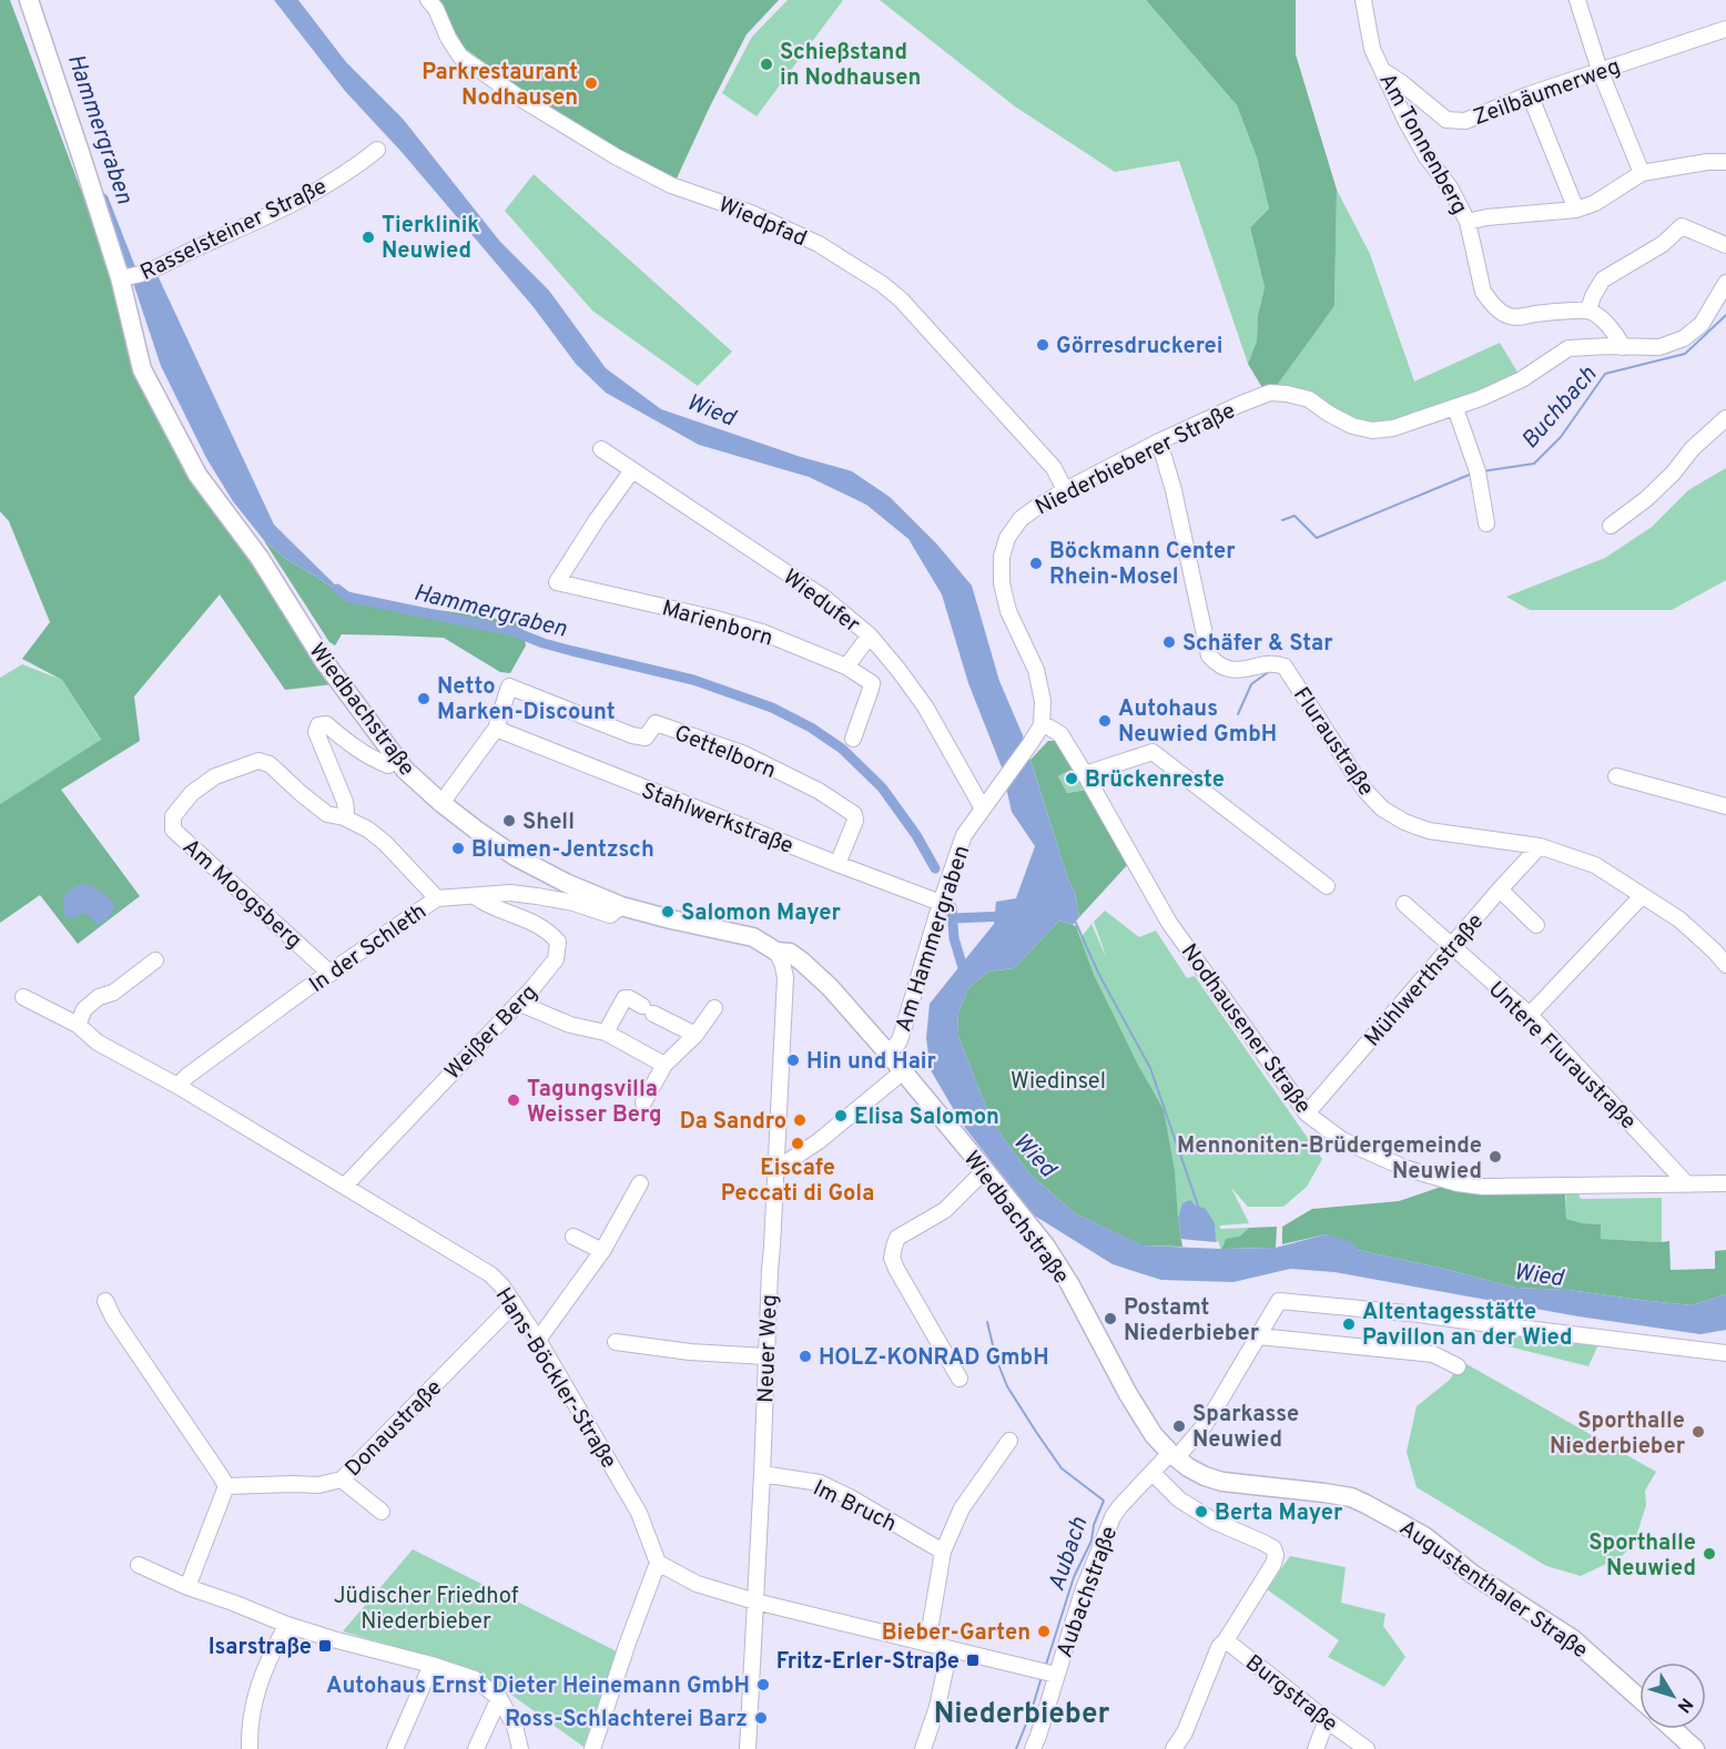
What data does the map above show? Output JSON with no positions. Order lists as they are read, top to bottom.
{
  "streets": {
    "main road": ["Wiedbachstraße", "Augustenthaler Straße"],
    "street": [
      "Zeilbäumerweg",
      "Am Tonnenberg",
      "Wiedpfad",
      "Rasselsteiner Straße",
      "Niederbieberer Straße",
      "Wiedufer",
      "Marienborn",
      "Fluraustraße",
      "Gettelborn",
      "Stahlwerkstraße",
      "Am Moogsberg",
      "Am Hammergraben",
      "In der Schleth",
      "Mühlwerthstraße",
      "Nodhausener Straße",
      "Weißer Berg",
      "Untere Fluraustraße",
      "Neuer Weg",
      "Hans-Böckler-Straße",
      "Donaustraße",
      "Im Bruch",
      "Aubachstraße",
      "Burgstraße"
    ]
  },
  "crossings": [
    ["Zeilbäumerweg", "Am Tonnenberg"],
    ["Wiedpfad", "Niederbieberer Straße"],
    ["Rasselsteiner Straße", "Wiedbachstraße"],
    ["Niederbieberer Straße", "Fluraustraße"],
    ["Niederbieberer Straße", "Am Hammergraben"],
    ["Niederbieberer Straße", "Nodhausener Straße"],
    ["Wiedufer", "Marienborn"],
    ["Wiedufer", "Am Hammergraben"],
    ["Wiedbachstraße", "Am Hammergraben"],
    ["Wiedbachstraße", "In der Schleth"],
    ["Wiedbachstraße", "Neuer Weg"],
    ["Wiedbachstraße", "Augustenthaler Straße"],
    ["Wiedbachstraße", "Aubachstraße"],
    ["Fluraustraße", "Mühlwerthstraße"],
    ["Gettelborn", "Stahlwerkstraße"],
    ["Stahlwerkstraße", "Am Hammergraben"],
    ["Am Moogsberg", "In der Schleth"],
    ["Am Hammergraben", "Nodhausener Straße"],
    ["In der Schleth", "Weißer Berg"],
    ["In der Schleth", "Hans-Böckler-Straße"],
    ["Mühlwerthstraße", "Nodhausener Straße"],
    ["Mühlwerthstraße", "Untere Fluraustraße"],
    ["Nodhausener Straße", "Untere Fluraustraße"],
    ["Weißer Berg", "Hans-Böckler-Straße"],
    ["Neuer Weg", "Im Bruch"],
    ["Hans-Böckler-Straße", "Donaustraße"],
    ["Augustenthaler Straße", "Aubachstraße"]
  ],
  "districts": ["Niederbieber"],
  "water": [
    "Hammergraben",
    "Buchbach",
    "Wied",
    "Aubach"
  ],
  "parks": ["Wiedinsel", "Jüdischer Friedhof Niederbieber"],
  "places": {
    "other": [
      "Schießstand in Nodhausen",
      "Parkrestaurant Nodhausen",
      "Tierklinik Neuwied",
      "Görresdruckerei",
      "Böckmann Center Rhein-Mosel",
      "Schäfer & Star",
      "Netto Marken-Discount",
      "Autohaus Neuwied GmbH",
      "Brückenreste",
      "Shell",
      "Blumen-Jentzsch",
      "Salomon Mayer",
      "Hin und Hair",
      "Tagungsvilla Weisser Berg",
      "Elisa Salomon",
      "Da Sandro",
      "Eiscafe Peccati di Gola",
      "Mennoniten-Brüdergemeinde Neuwied",
      "Postamt Niederbieber",
      "Altentagesstätte Pavillon an der Wied",
      "HOLZ-KONRAD GmbH",
      "Sparkasse Neuwied",
      "Sporthalle Niederbieber",
      "Berta Mayer",
      "Sporthalle Neuwied",
      "Bieber-Garten",
      "Autohaus Ernst Dieter Heinemann GmbH",
      "Ross-Schlachterei Barz"
    ],
    "transit": ["Isarstraße", "Fritz-Erler-Straße"]
  },
  "north": "bottom right"
}
